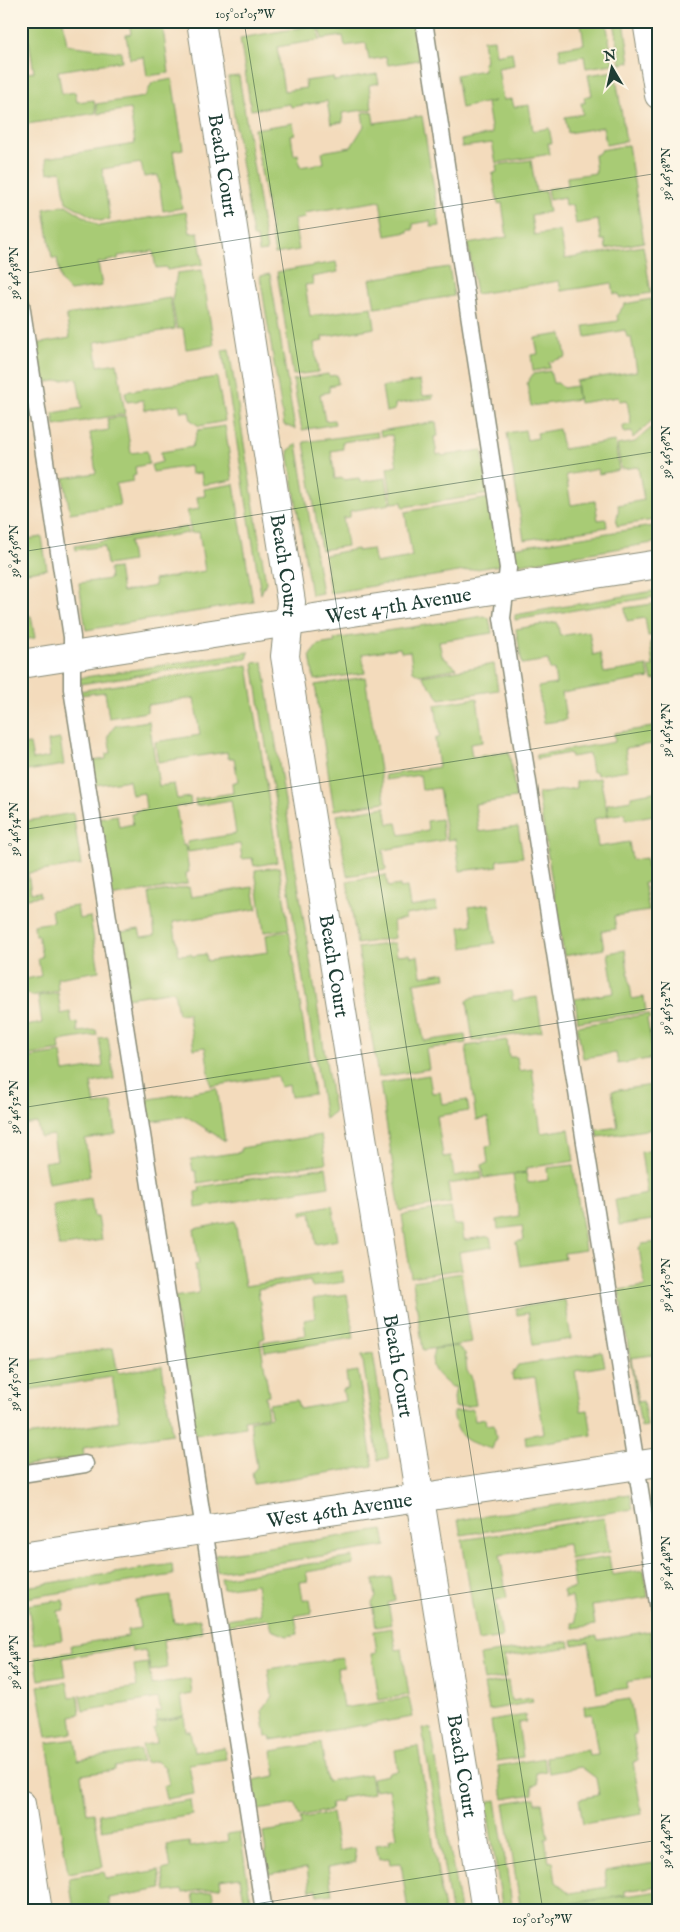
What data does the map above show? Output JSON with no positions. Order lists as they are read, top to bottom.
{
  "streets": {
    "street": ["Beach Court", "West 47th Avenue", "West 46th Avenue"]
  },
  "crossings": [
    ["Beach Court", "West 47th Avenue"],
    ["Beach Court", "West 46th Avenue"]
  ],
  "north": "top",
  "coordinates": [
    "105°01'05\"W",
    "39°46'58\"N",
    "39°46'56\"N",
    "39°46'54\"N",
    "39°46'52\"N",
    "39°46'50\"N",
    "39°46'48\"N",
    "39°46'46\"N"
  ]
}
